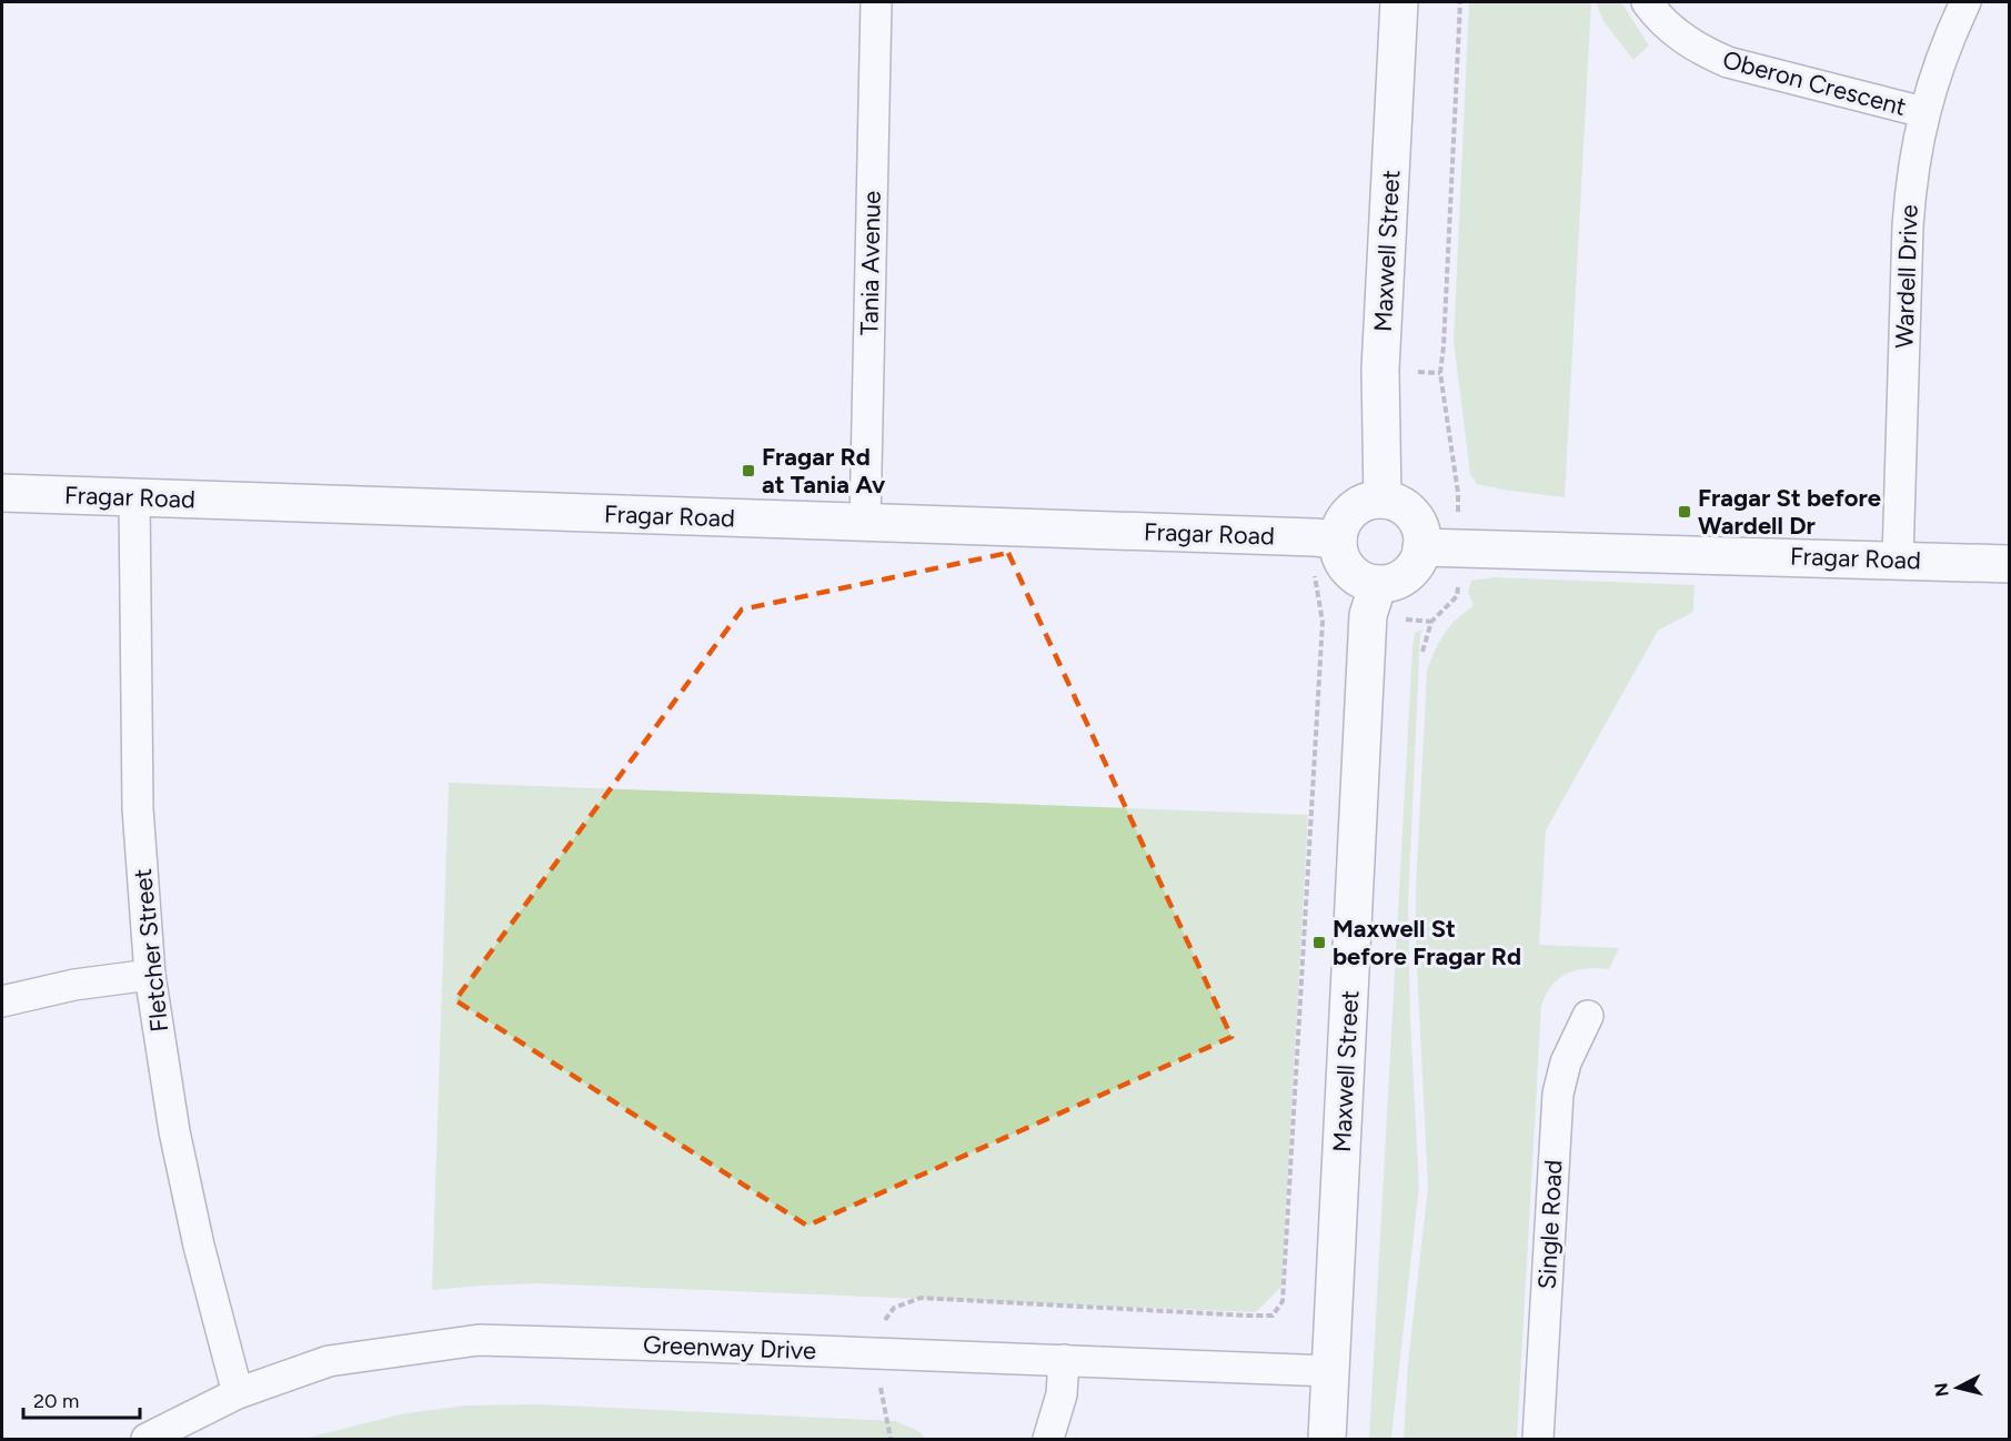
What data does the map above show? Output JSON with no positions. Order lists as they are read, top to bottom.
{
  "streets": {
    "street": [
      "Oberon Crescent",
      "Maxwell Street",
      "Tania Avenue",
      "Wardell Drive",
      "Fragar Road",
      "Fletcher Street",
      "Single Road",
      "Greenway Drive"
    ]
  },
  "crossings": [
    ["Oberon Crescent", "Wardell Drive"],
    ["Maxwell Street", "Fragar Road"],
    ["Maxwell Street", "Greenway Drive"],
    ["Tania Avenue", "Fragar Road"],
    ["Wardell Drive", "Fragar Road"],
    ["Fragar Road", "Fletcher Street"],
    ["Fletcher Street", "Greenway Drive"]
  ],
  "places": {
    "transit": ["Fragar Rd at Tania Av", "Fragar St before Wardell Dr", "Maxwell St before Fragar Rd"]
  },
  "scale_bar": "20 m",
  "north": "left"
}
